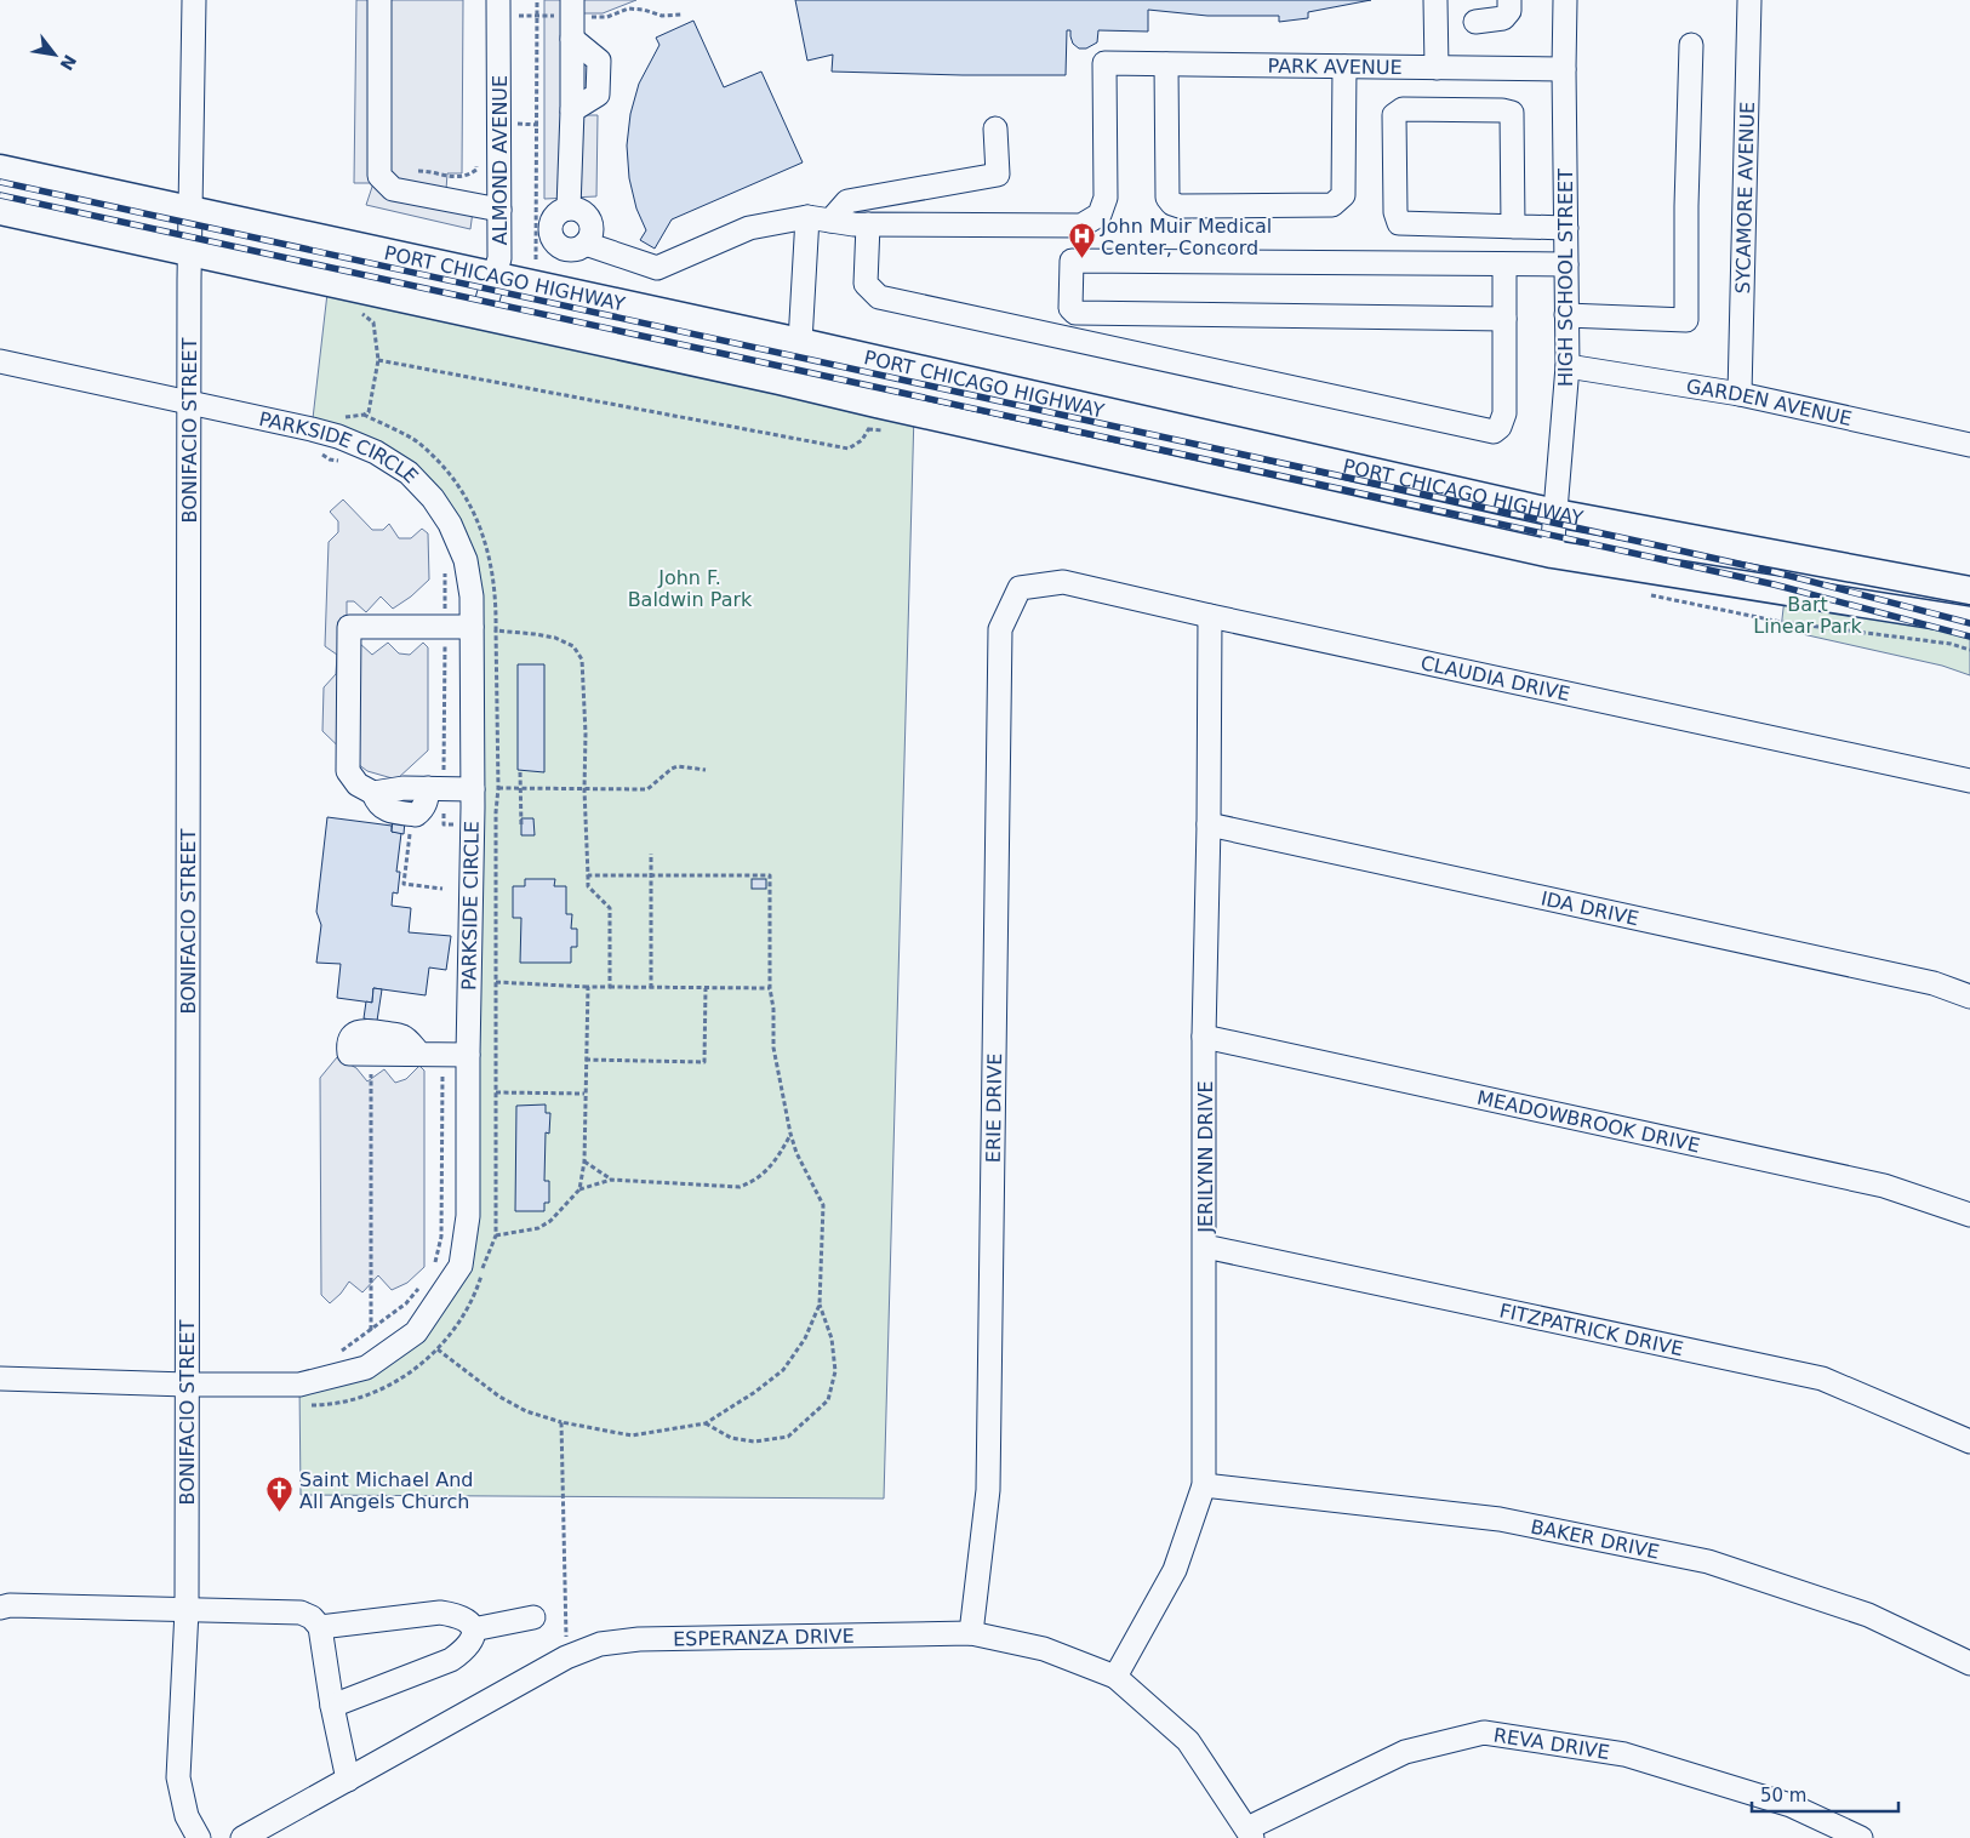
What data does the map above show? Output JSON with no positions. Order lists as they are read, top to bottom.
{
  "streets": {
    "main road": ["PORT CHICAGO HIGHWAY"],
    "street": [
      "PARK AVENUE",
      "ALMOND AVENUE",
      "SYCAMORE AVENUE",
      "HIGH SCHOOL STREET",
      "GARDEN AVENUE",
      "BONIFACIO STREET",
      "PARKSIDE CIRCLE",
      "CLAUDIA DRIVE",
      "IDA DRIVE",
      "ERIE DRIVE",
      "MEADOWBROOK DRIVE",
      "JERILYNN DRIVE",
      "FITZPATRICK DRIVE",
      "BAKER DRIVE",
      "ESPERANZA DRIVE",
      "REVA DRIVE"
    ]
  },
  "crossings": [
    ["PARK AVENUE", "HIGH SCHOOL STREET"],
    ["ALMOND AVENUE", "PORT CHICAGO HIGHWAY"],
    ["SYCAMORE AVENUE", "GARDEN AVENUE"],
    ["PORT CHICAGO HIGHWAY", "HIGH SCHOOL STREET"],
    ["PORT CHICAGO HIGHWAY", "BONIFACIO STREET"],
    ["HIGH SCHOOL STREET", "GARDEN AVENUE"],
    ["BONIFACIO STREET", "PARKSIDE CIRCLE"],
    ["CLAUDIA DRIVE", "ERIE DRIVE"],
    ["CLAUDIA DRIVE", "JERILYNN DRIVE"],
    ["IDA DRIVE", "JERILYNN DRIVE"],
    ["ERIE DRIVE", "ESPERANZA DRIVE"],
    ["MEADOWBROOK DRIVE", "JERILYNN DRIVE"],
    ["JERILYNN DRIVE", "FITZPATRICK DRIVE"],
    ["JERILYNN DRIVE", "BAKER DRIVE"],
    ["JERILYNN DRIVE", "ESPERANZA DRIVE"],
    ["ESPERANZA DRIVE", "REVA DRIVE"]
  ],
  "parks": ["John F. Baldwin Park", "Bart Linear Park"],
  "places": {
    "hospital": ["John Muir Medical Center, Concord"],
    "church": ["Saint Michael And All Angels Church"]
  },
  "scale_bar": "50 m",
  "north": "bottom right"
}
